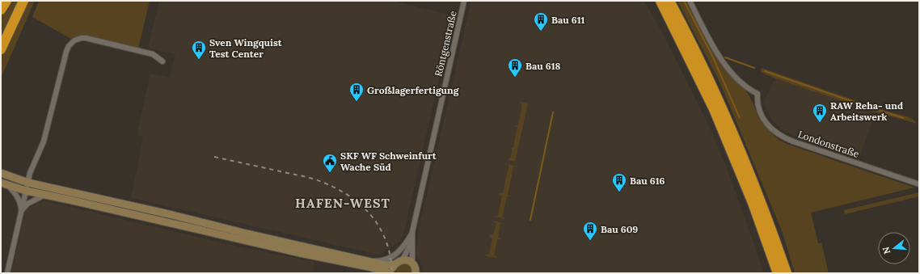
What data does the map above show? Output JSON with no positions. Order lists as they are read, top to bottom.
{
  "streets": {
    "street": ["Röntgenstraße", "Londonstraße"]
  },
  "districts": ["HAFEN-WEST"],
  "places": {
    "building": [
      "Bau 611",
      "Sven Wingquist Test Center",
      "Bau 618",
      "Großlagerfertigung",
      "RAW Reha- und Arbeitswerk",
      "Bau 616",
      "Bau 609"
    ],
    "public building": ["SKF WF Schweinfurt Wache Süd"]
  },
  "north": "left"
}
